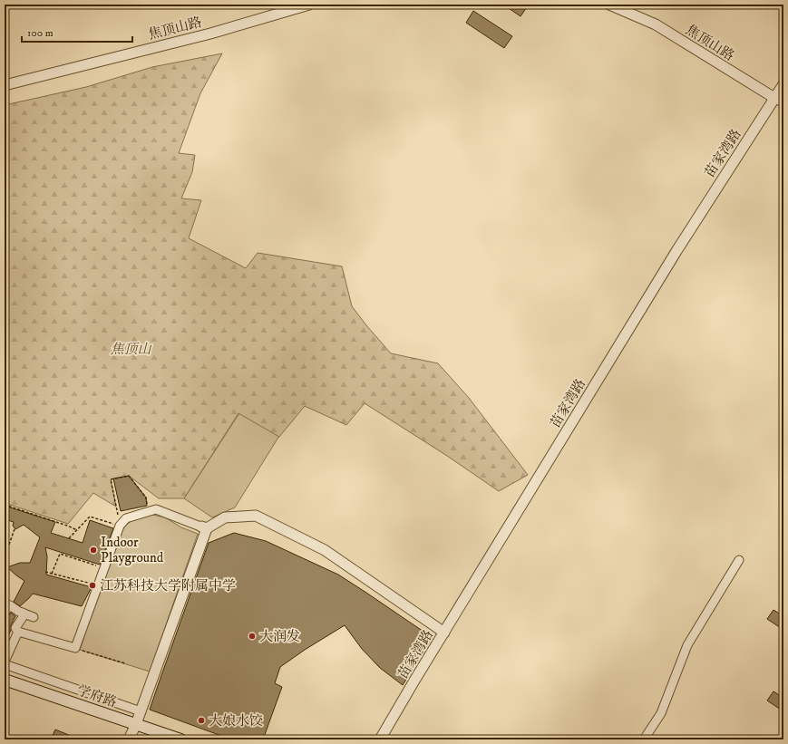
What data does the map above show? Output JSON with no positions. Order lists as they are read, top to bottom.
{
  "streets": {
    "main road": ["学府路"],
    "street": ["焦顶山路", "苗家湾路"]
  },
  "crossings": [
    ["焦顶山路", "苗家湾路"]
  ],
  "parks": ["焦顶山"],
  "places": [
    "Indoor Playground",
    "江苏科技大学附属中学",
    "大润发",
    "大娘水饺"
  ],
  "scale_bar": "100 m"
}
